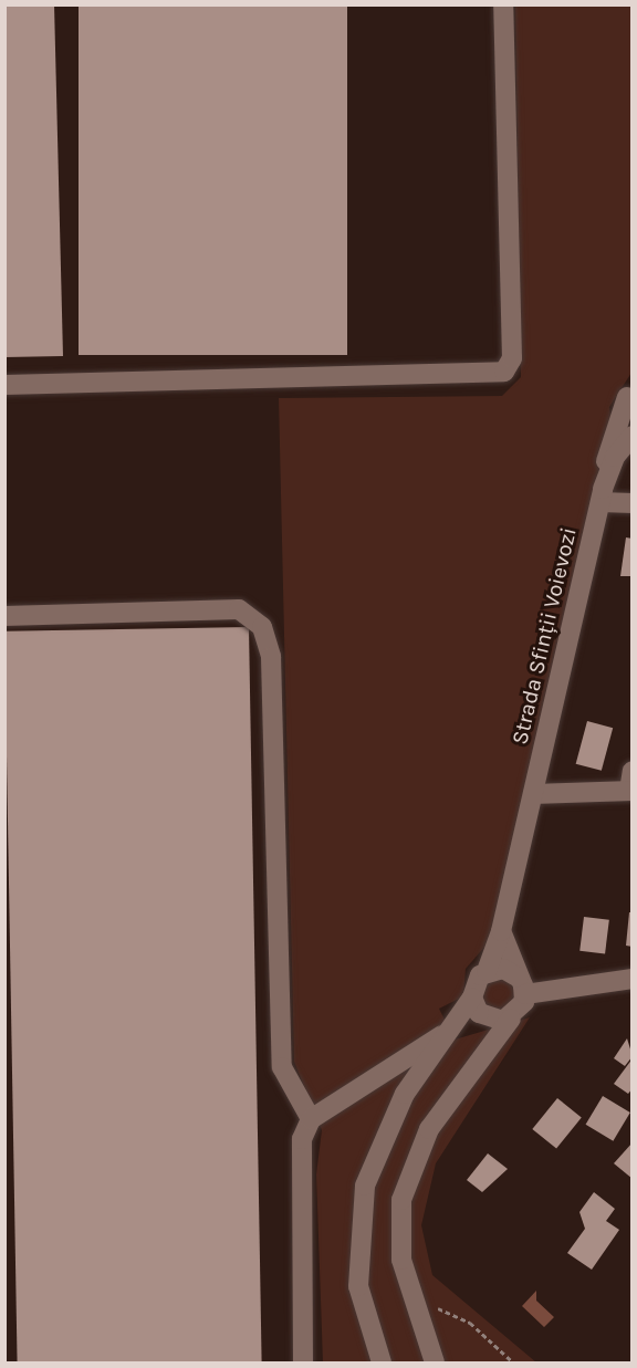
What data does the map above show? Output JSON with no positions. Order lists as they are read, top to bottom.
{
  "streets": {
    "street": ["Strada Sfinții Voievozi"]
  }
}
